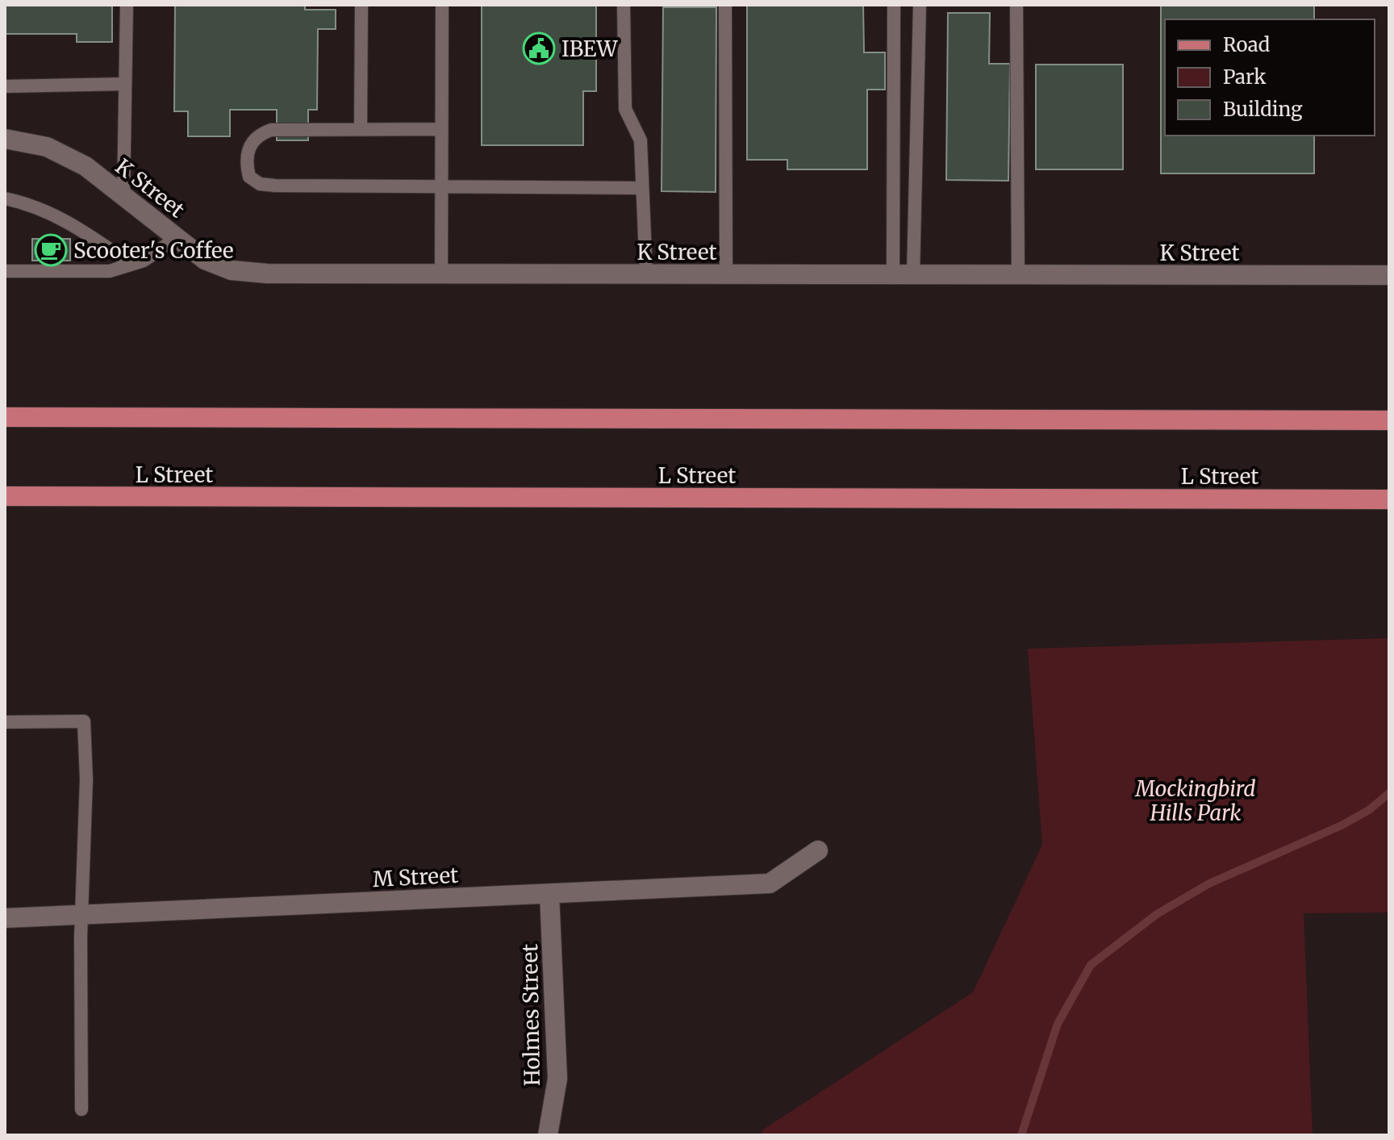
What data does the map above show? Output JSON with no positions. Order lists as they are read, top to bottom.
{
  "streets": {
    "main road": ["L Street"],
    "street": ["K Street", "M Street", "Holmes Street"]
  },
  "crossings": [
    ["M Street", "Holmes Street"]
  ],
  "parks": ["Mockingbird Hills Park"],
  "places": {
    "public building": ["IBEW"],
    "cafe": ["Scooter's Coffee"]
  },
  "legend": ["Road", "Park", "Building"]
}
